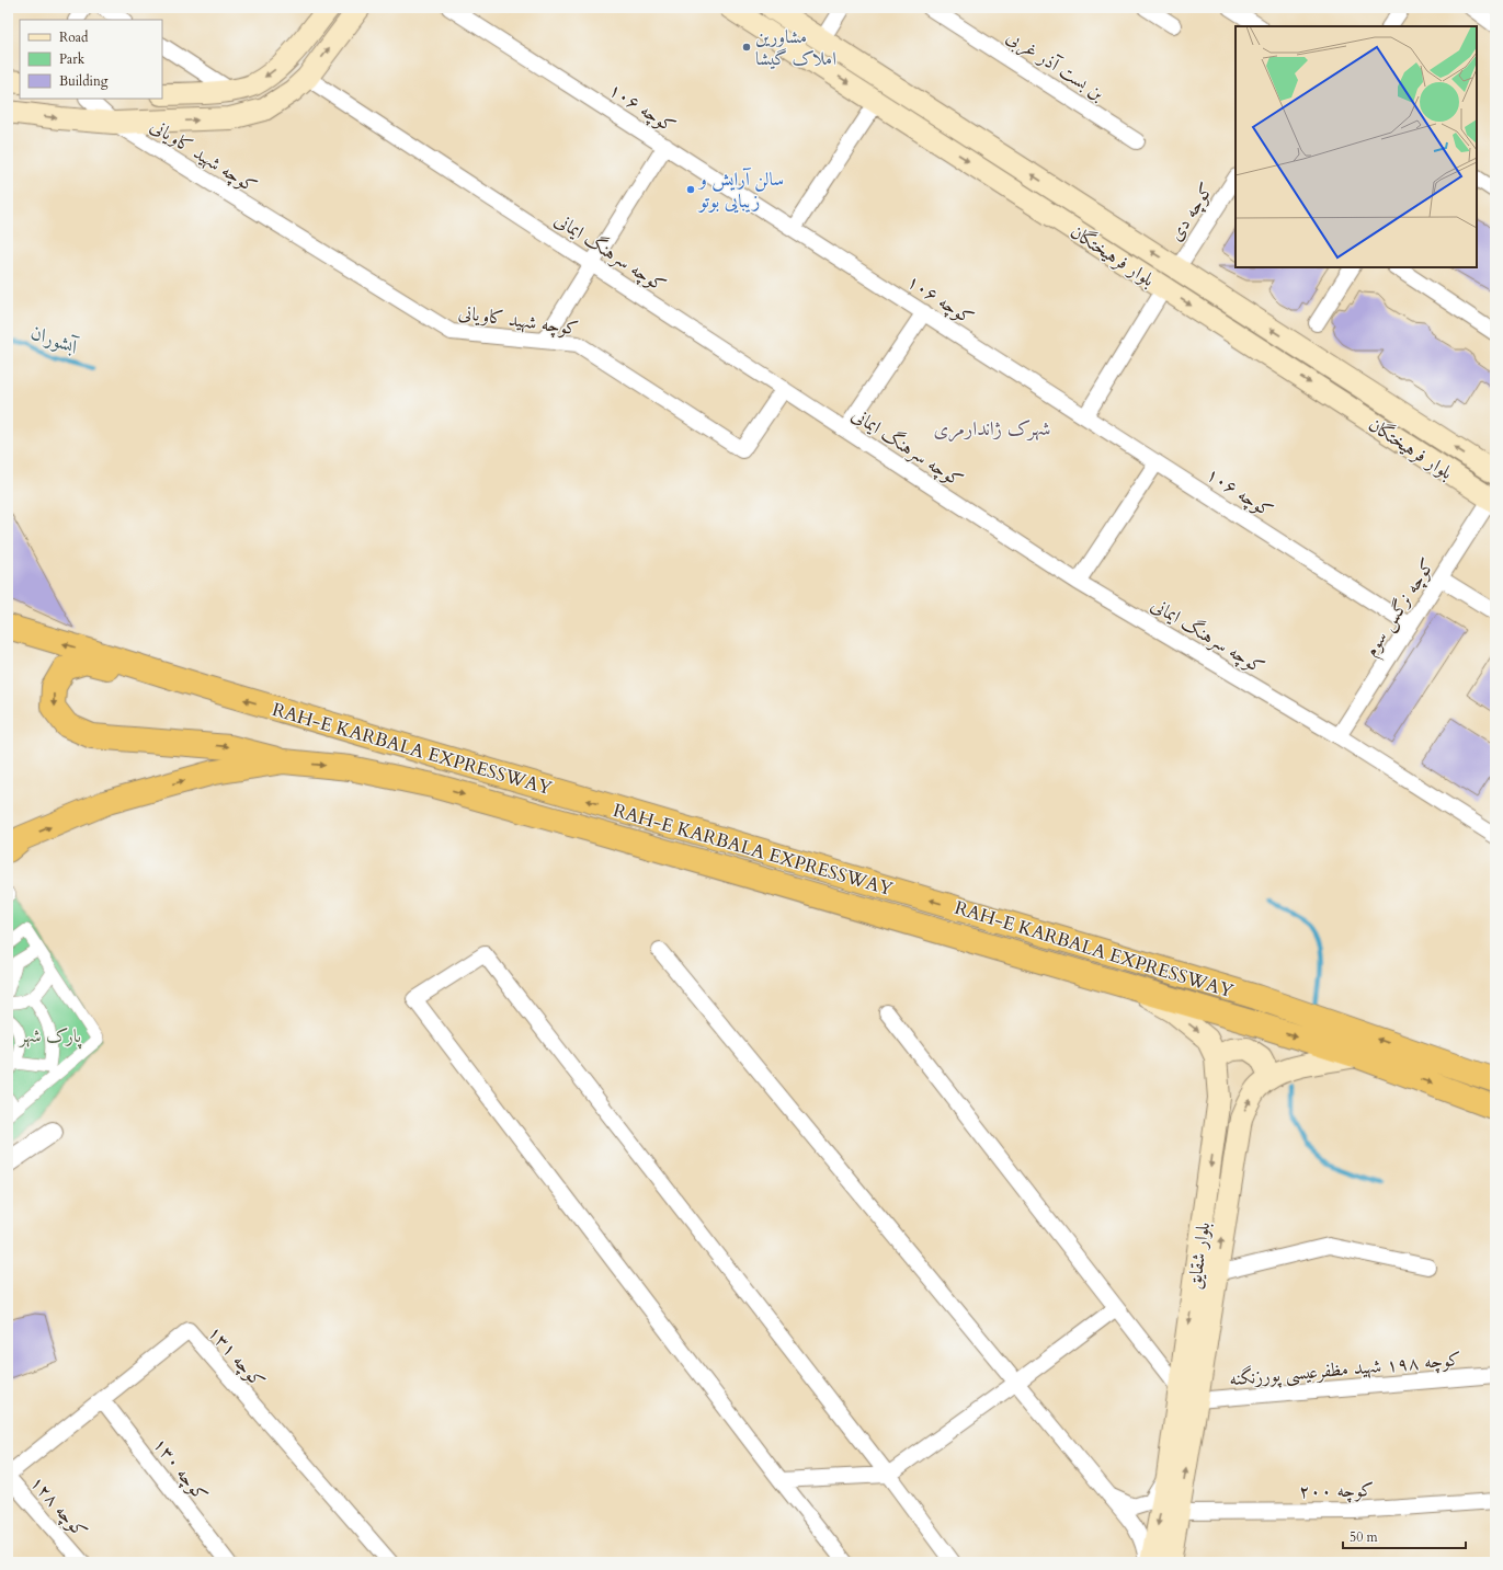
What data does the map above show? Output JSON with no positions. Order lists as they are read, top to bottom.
{
  "streets": {
    "highway": ["RAH-E KARBALA EXPRESSWAY"],
    "main road": ["بلوار فرهیختگان", "بلوار شقایق"],
    "street": [
      "بن بست آذر غربی",
      "کوچه ۱۰۶",
      "کوچه شهید کاویانی",
      "کوچه دی",
      "کوچه سرهنگ ایمانی",
      "کوچه نرگس سوم",
      "کوچه ۱۳۱",
      "کوچه ۱۹۸ شهید مظفرعیسی پورزنگنه",
      "کوچه ۱۳۰",
      "کوچه ۲۰۰",
      "کوچه ۱۲۸"
    ]
  },
  "crossings": [
    ["کوچه ۱۰۶", "کوچه نرگس سوم"],
    ["کوچه شهید کاویانی", "کوچه سرهنگ ایمانی"],
    ["کوچه دی", "بلوار فرهیختگان"],
    ["کوچه سرهنگ ایمانی", "کوچه نرگس سوم"],
    ["بلوار فرهیختگان", "کوچه نرگس سوم"],
    ["RAH-E KARBALA EXPRESSWAY", "بلوار شقایق"],
    ["بلوار شقایق", "کوچه ۱۹۸ شهید مظفرعیسی پورزنگنه"],
    ["بلوار شقایق", "کوچه ۲۰۰"],
    ["کوچه ۱۳۱", "کوچه ۱۳۰"],
    ["کوچه ۱۳۱", "کوچه ۱۲۸"]
  ],
  "districts": ["شهرک ژاندارمری"],
  "water": ["آبشوران"],
  "parks": ["پارک شهر"],
  "places": ["مشاورین املاک گیشا", "سالن آرایش و زیبایی بوتو"],
  "legend": ["Road", "Park", "Building"],
  "scale_bar": "50 m"
}
